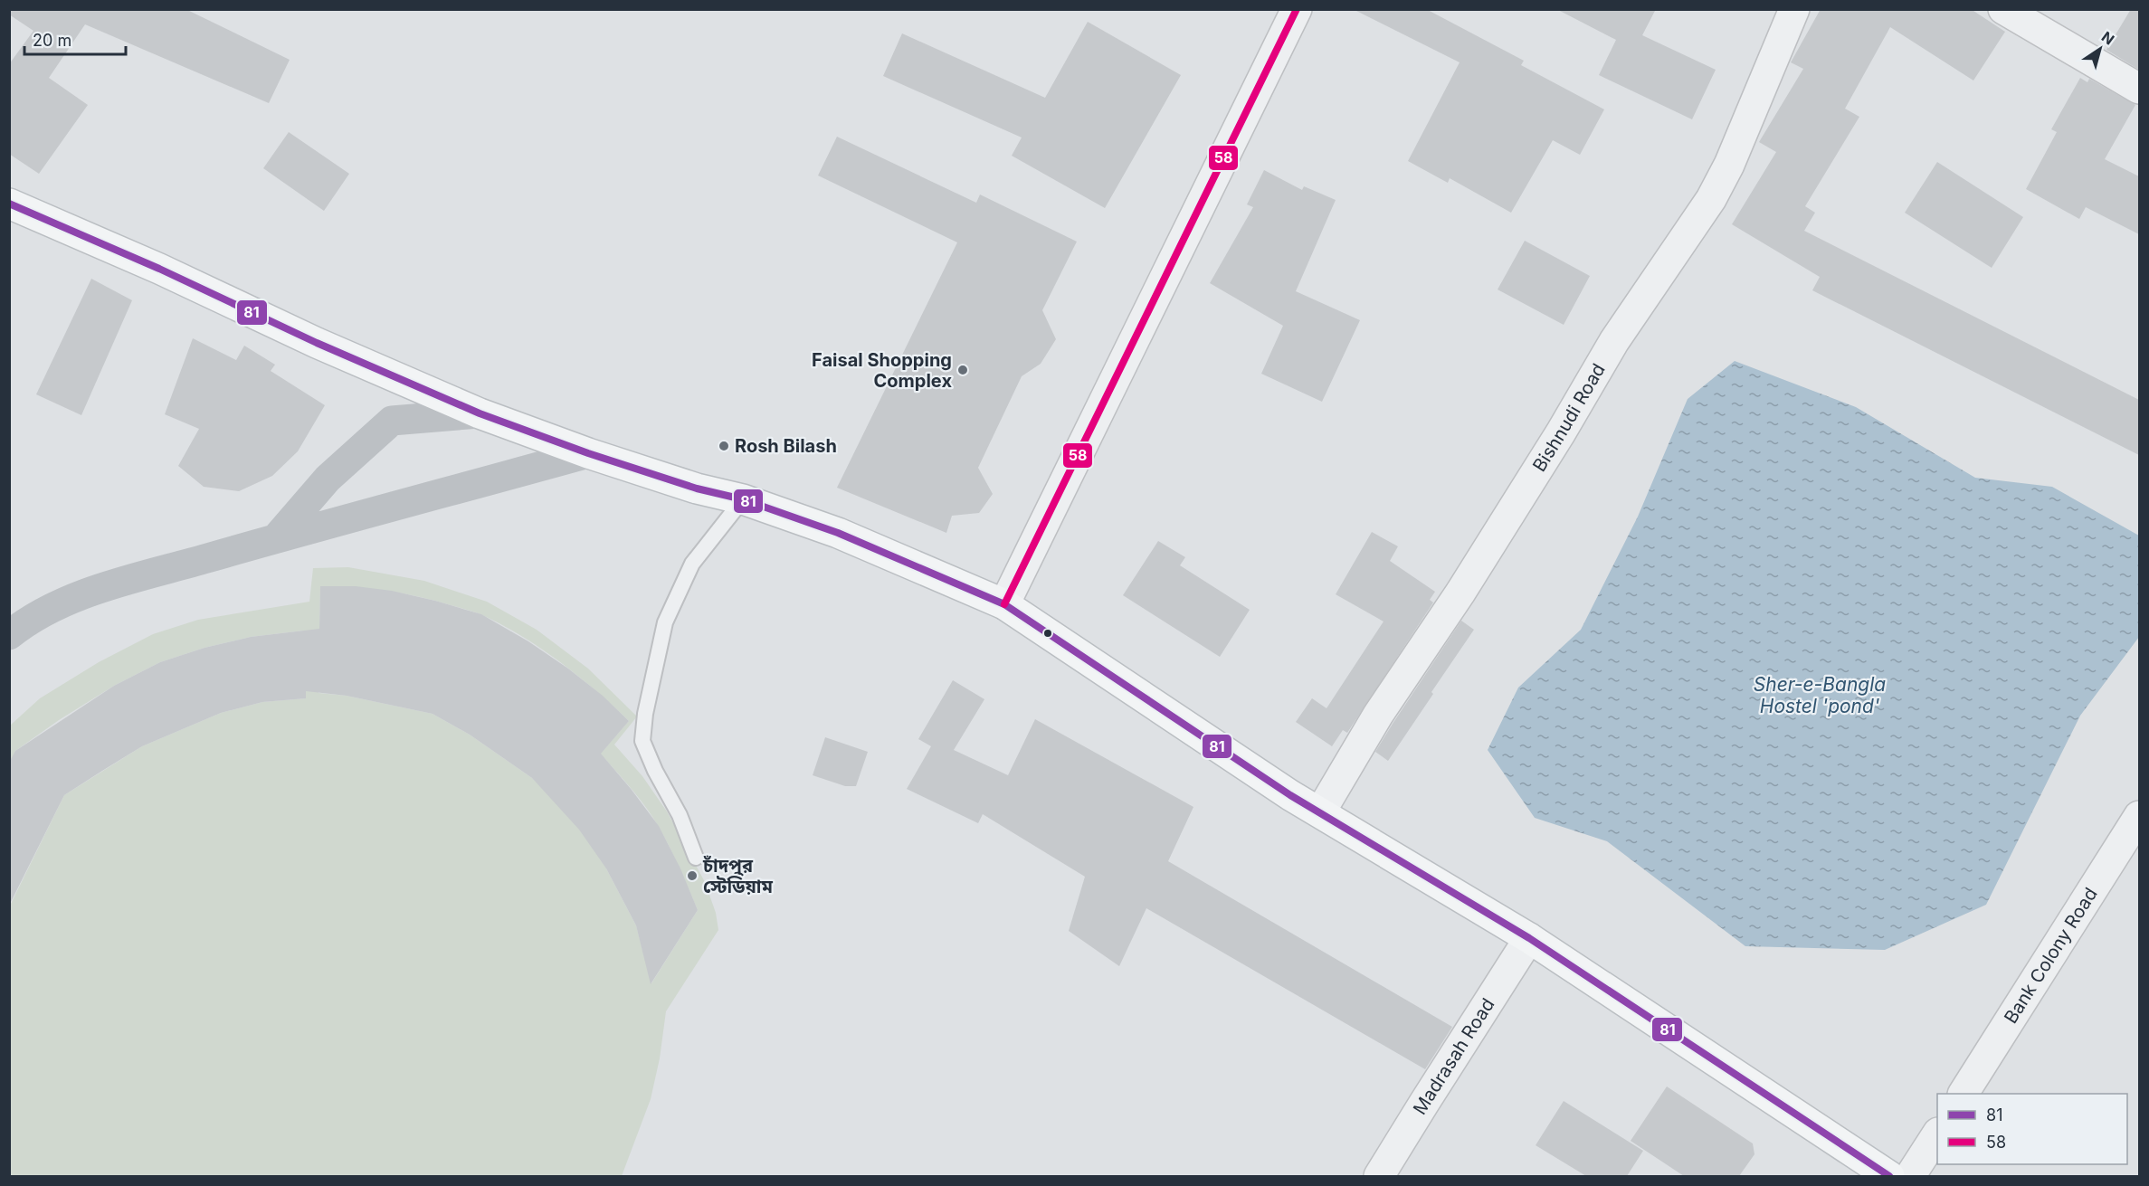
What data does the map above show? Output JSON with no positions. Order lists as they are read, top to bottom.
{
  "streets": {
    "street": ["Bishnudi Road", "Bank Colony Road", "Madrasah Road"]
  },
  "water": ["Sher-e-Bangla Hostel 'pond'"],
  "places": ["Faisal Shopping Complex", "Rosh Bilash", "চাঁদপুর স্টেডিয়াম"],
  "lines": ["transit line 58", "transit line 81"],
  "legend": ["81", "58"],
  "scale_bar": "20 m",
  "north": "top right"
}
